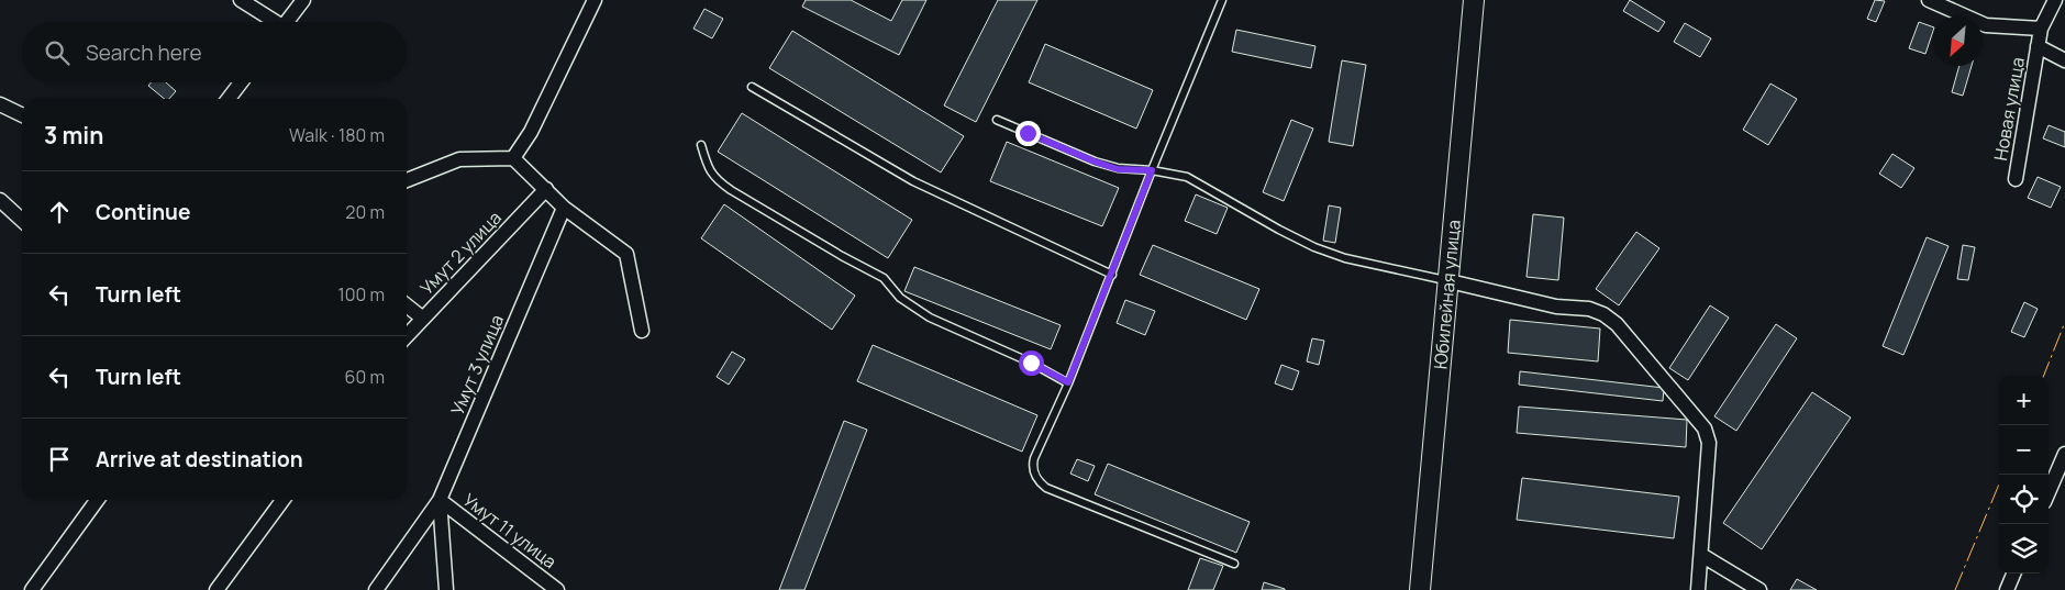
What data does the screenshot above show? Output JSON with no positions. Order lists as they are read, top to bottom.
{
  "streets": {
    "main road": ["Юбилейная улица"],
    "street": [
      "Новая улица",
      "Умут 2 улица",
      "Умут 3 улица",
      "Умут 11 улица"
    ]
  },
  "crossings": [
    ["Умут 3 улица", "Умут 11 улица"]
  ],
  "north": "bottom left",
  "page": {
    "search": "Search here",
    "heading": ["3 min", "Walk · 180 m"],
    "list": [
      ["Continue", "20 m"],
      ["Turn left", "100 m"],
      ["Turn left", "60 m"],
      "Arrive at destination"
    ],
    "map_buttons": ["+", "−"]
  }
}
